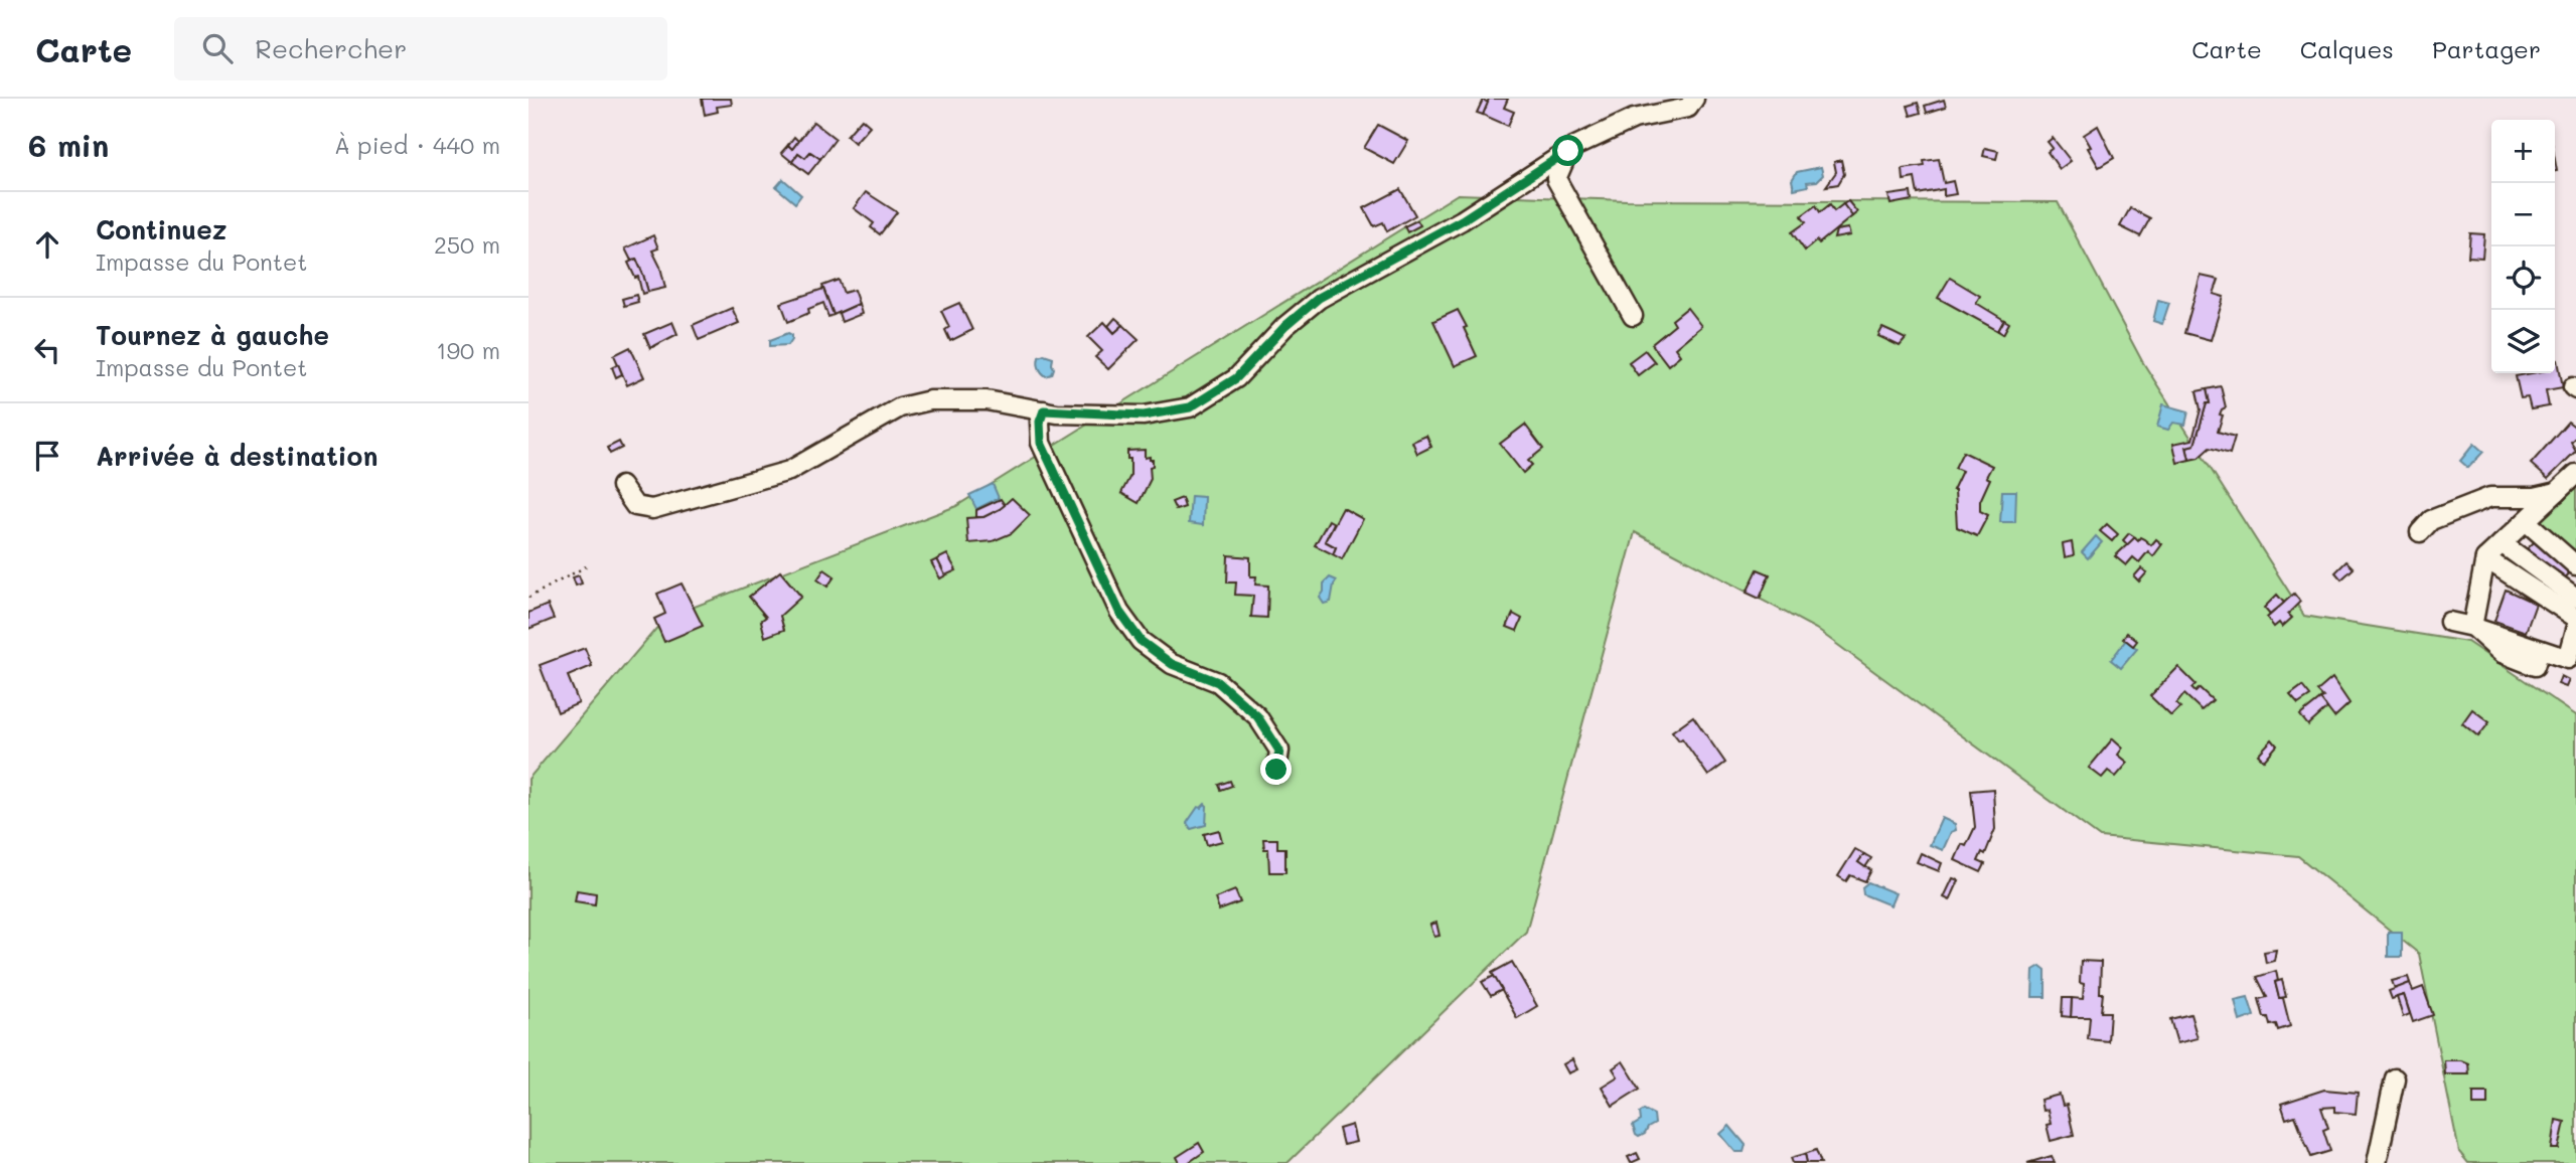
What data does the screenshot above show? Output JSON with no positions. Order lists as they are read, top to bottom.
{
  "page": {
    "header": "Carte",
    "search": "Rechercher",
    "nav": ["Carte", "Calques", "Partager"],
    "heading": ["6 min", "À pied · 440 m"],
    "map_buttons": ["+", "−"],
    "list": [
      ["Continuez", "Impasse du Pontet", "250 m"],
      ["Tournez à gauche", "Impasse du Pontet", "190 m"],
      "Arrivée à destination"
    ]
  }
}
